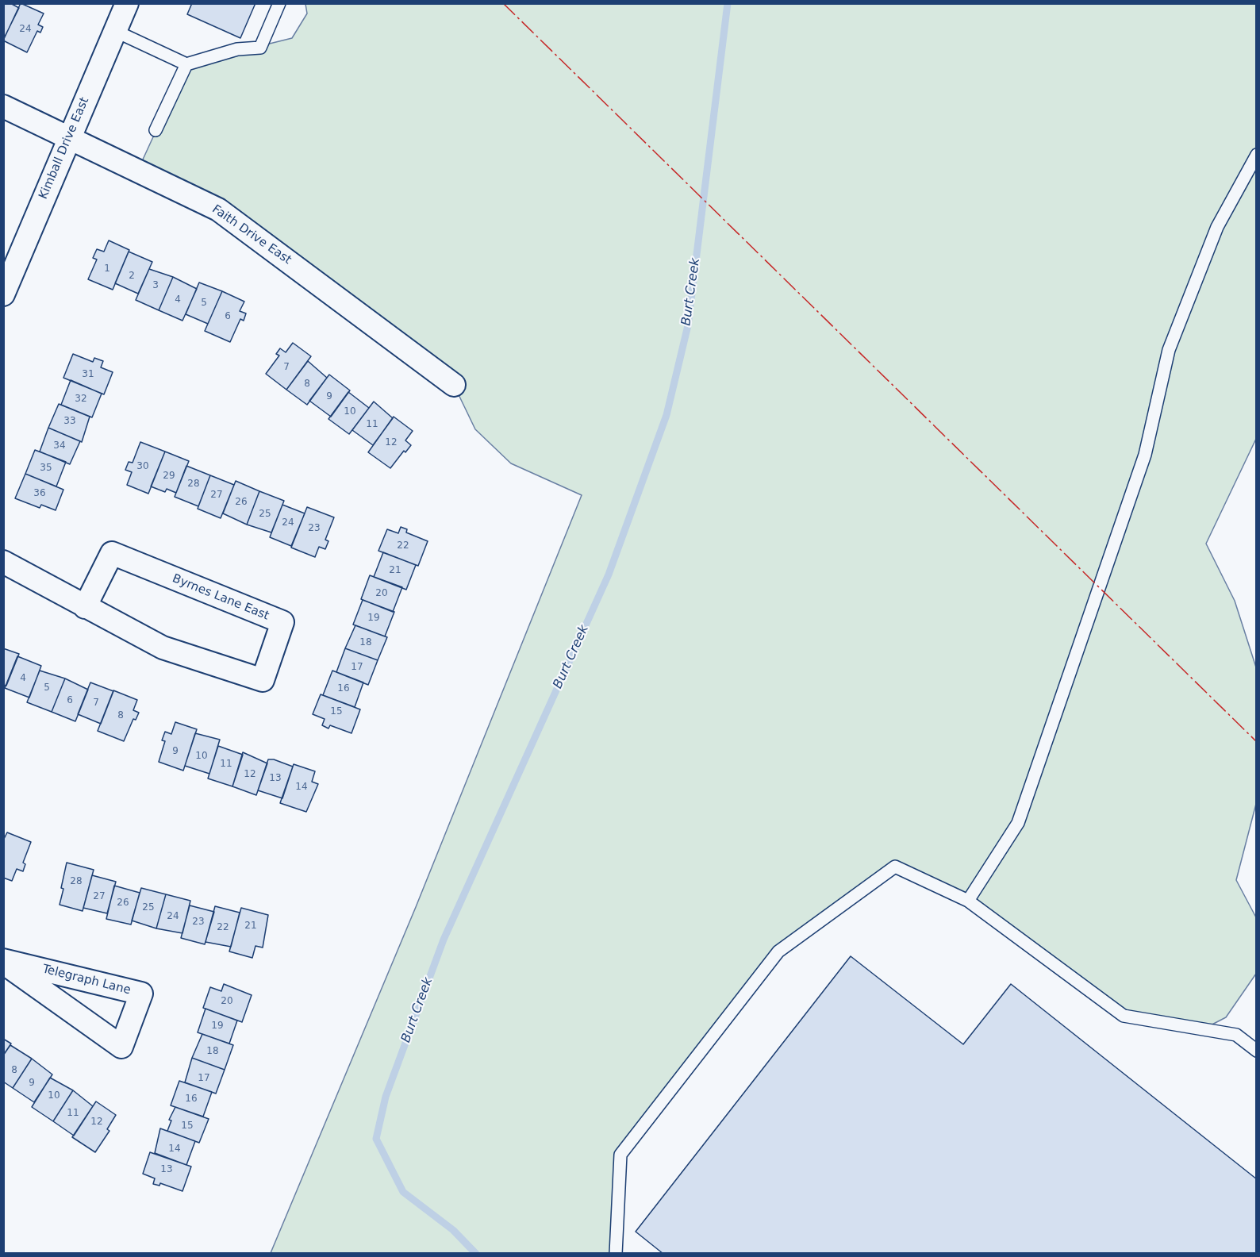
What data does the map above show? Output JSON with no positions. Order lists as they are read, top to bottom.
{
  "streets": {
    "street": [
      "Kimball Drive East",
      "Faith Drive East",
      "Byrnes Lane East",
      "Telegraph Lane"
    ]
  },
  "crossings": [
    ["Kimball Drive East", "Faith Drive East"]
  ],
  "water": ["Burt Creek"],
  "house_numbers": [
    "24",
    "1",
    "2",
    "3",
    "4",
    "5",
    "6",
    "7",
    "31",
    "8",
    "9",
    "32",
    "10",
    "33",
    "11",
    "12",
    "34",
    "30",
    "35",
    "29",
    "28",
    "36",
    "27",
    "26",
    "25",
    "24",
    "23",
    "22",
    "21",
    "20",
    "19",
    "18",
    "17",
    "4",
    "5",
    "16",
    "6",
    "7",
    "15",
    "8",
    "9",
    "10",
    "11",
    "12",
    "13",
    "14",
    "28",
    "27",
    "26",
    "25",
    "24",
    "23",
    "21",
    "22",
    "20",
    "19",
    "18",
    "8",
    "17",
    "9",
    "10",
    "16",
    "11",
    "12",
    "15",
    "14",
    "13"
  ]
}
